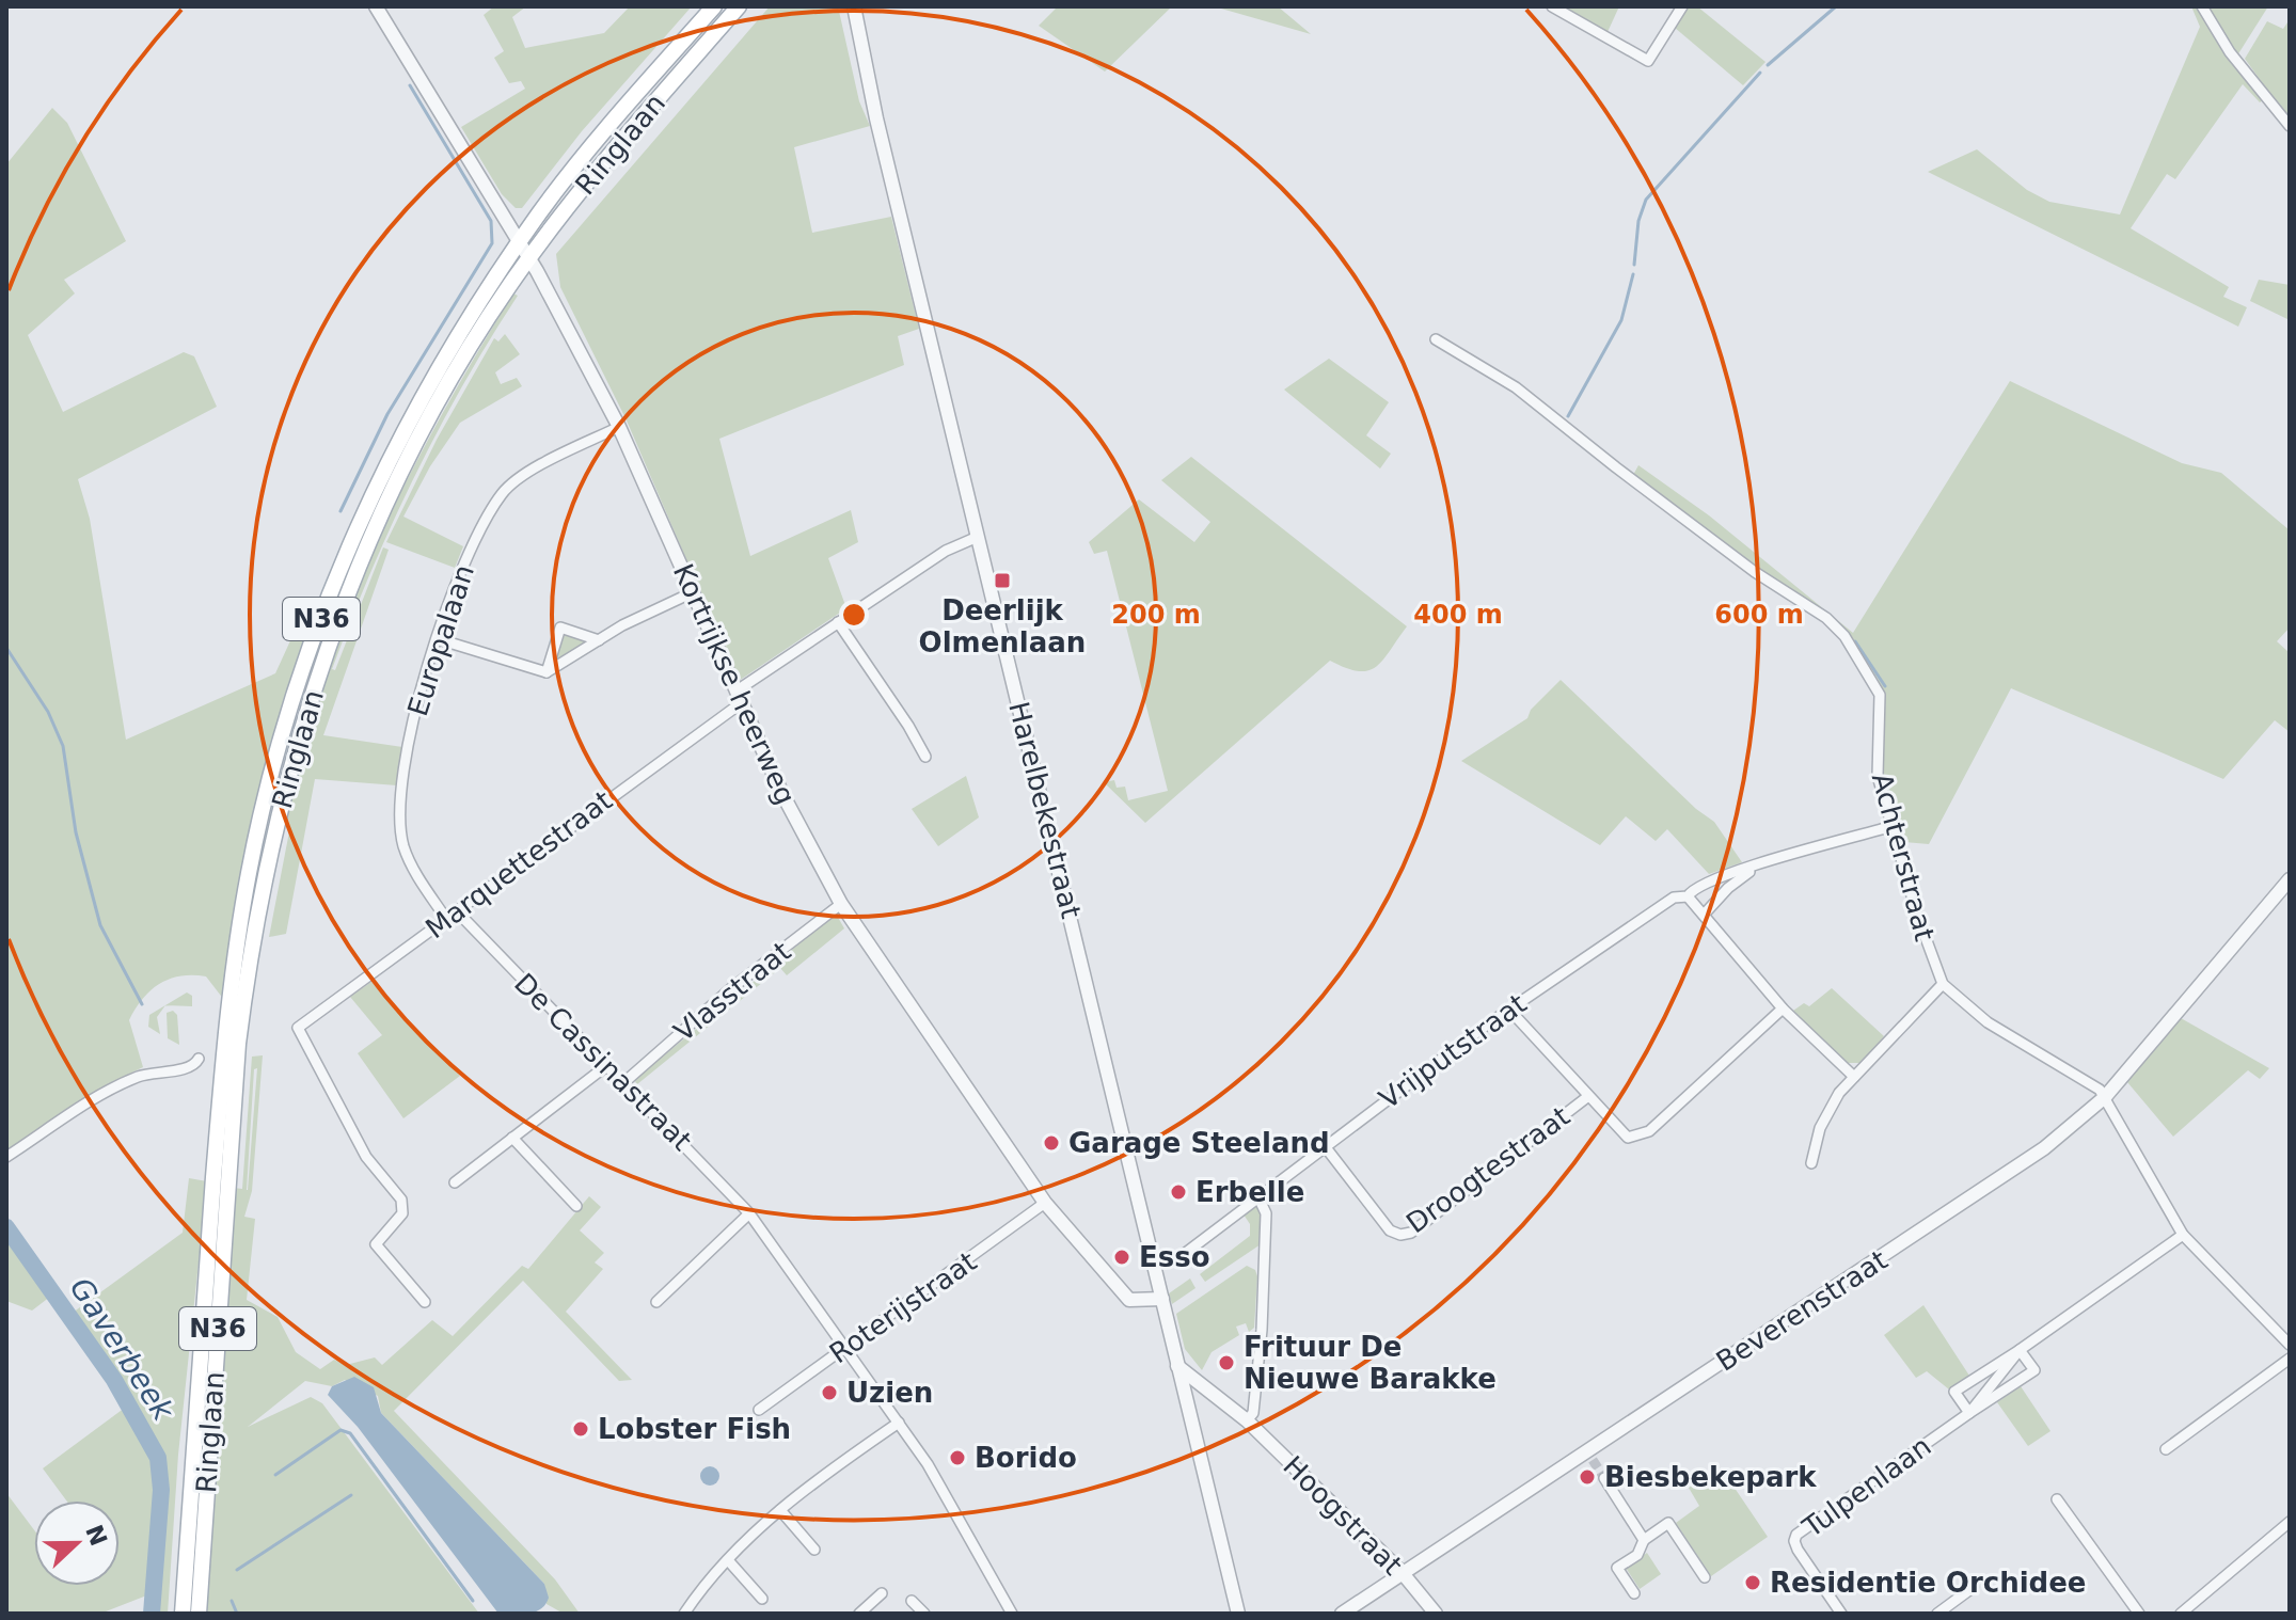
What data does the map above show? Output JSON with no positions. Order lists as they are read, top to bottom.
{
  "streets": {
    "main road": ["Ringlaan", "N36"],
    "street": [
      "Europalaan",
      "Kortrijkse heerweg",
      "Harelbekestraat",
      "Achterstraat",
      "Marquettestraat",
      "Vlasstraat",
      "Vrijputstraat",
      "De Cassinastraat",
      "Droogtestraat",
      "Roterijstraat",
      "Beverenstraat",
      "Tulpenlaan",
      "Hoogstraat"
    ]
  },
  "crossings": [
    ["Ringlaan", "Kortrijkse heerweg"],
    ["Europalaan", "Kortrijkse heerweg"],
    ["Europalaan", "Marquettestraat"],
    ["Kortrijkse heerweg", "Harelbekestraat"],
    ["Kortrijkse heerweg", "Marquettestraat"],
    ["Kortrijkse heerweg", "Vlasstraat"],
    ["Kortrijkse heerweg", "Roterijstraat"],
    ["Harelbekestraat", "Marquettestraat"],
    ["Harelbekestraat", "Vrijputstraat"],
    ["Harelbekestraat", "Hoogstraat"],
    ["Achterstraat", "Vrijputstraat"],
    ["Achterstraat", "Beverenstraat"],
    ["Marquettestraat", "De Cassinastraat"],
    ["Vlasstraat", "De Cassinastraat"],
    ["Vrijputstraat", "Droogtestraat"],
    ["De Cassinastraat", "Roterijstraat"],
    ["Beverenstraat", "Hoogstraat"]
  ],
  "water": ["Gaverbeek"],
  "places": {
    "transit": ["Deerlijk Olmenlaan"],
    "other": [
      "Garage Steeland",
      "Erbelle",
      "Esso",
      "Frituur De Nieuwe Barakke",
      "Uzien",
      "Lobster Fish",
      "Borido",
      "Biesbekepark",
      "Residentie Orchidee"
    ]
  },
  "north": "right",
  "rings": ["200 m", "400 m", "600 m"]
}
